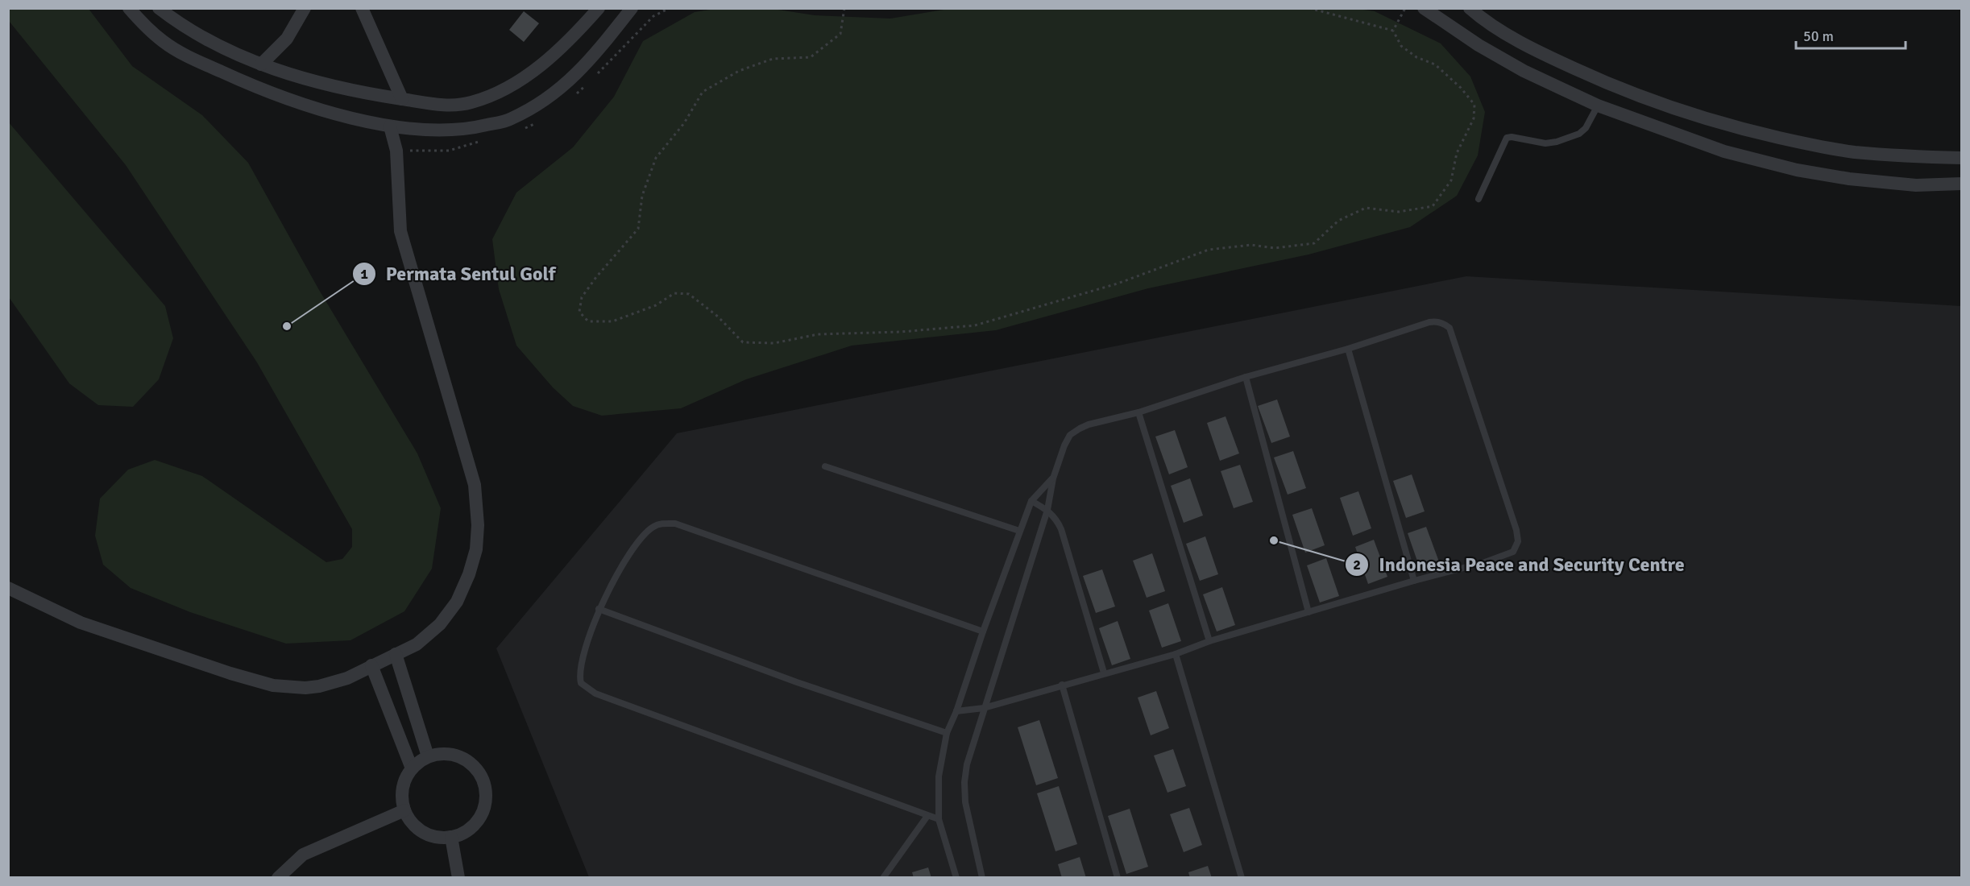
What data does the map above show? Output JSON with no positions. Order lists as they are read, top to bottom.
{
  "places": ["Permata Sentul Golf", "Indonesia Peace and Security Centre"],
  "scale_bar": "50 m"
}
